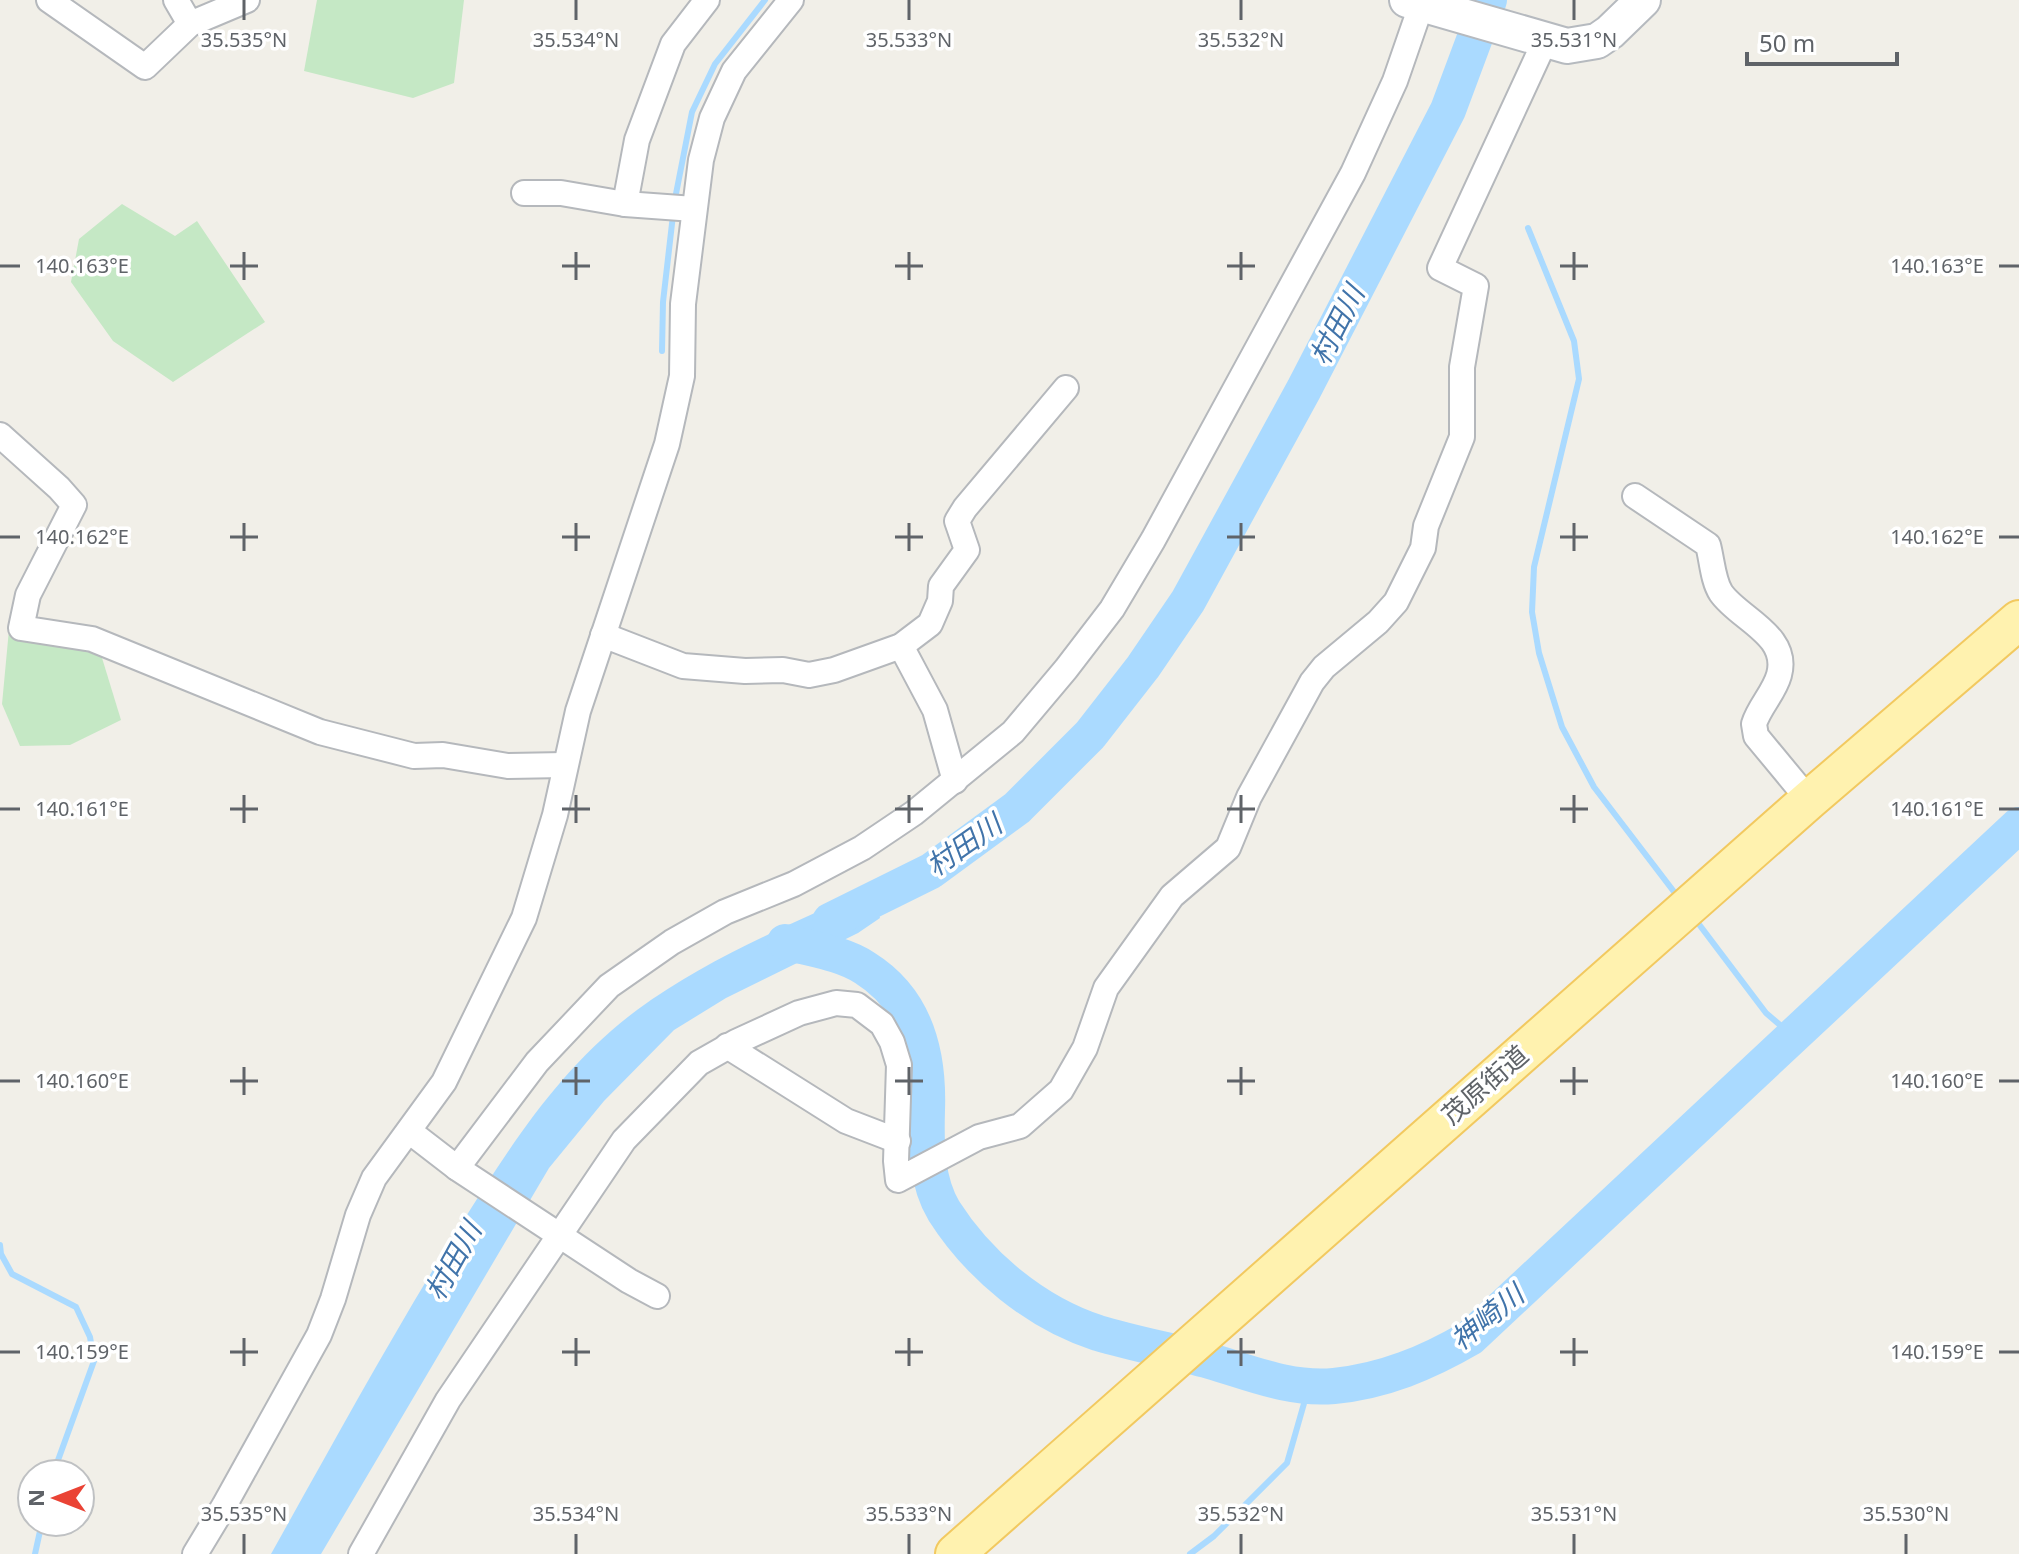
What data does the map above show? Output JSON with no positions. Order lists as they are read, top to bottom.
{
  "streets": {
    "main road": ["茂原街道"]
  },
  "water": ["村田川", "神崎川"],
  "scale_bar": "50 m",
  "north": "left",
  "coordinates": [
    "35.535°N",
    "35.534°N",
    "35.533°N",
    "35.532°N",
    "35.531°N",
    "140.163°E",
    "140.162°E",
    "140.161°E",
    "140.160°E",
    "140.159°E",
    "35.530°N"
  ]
}
